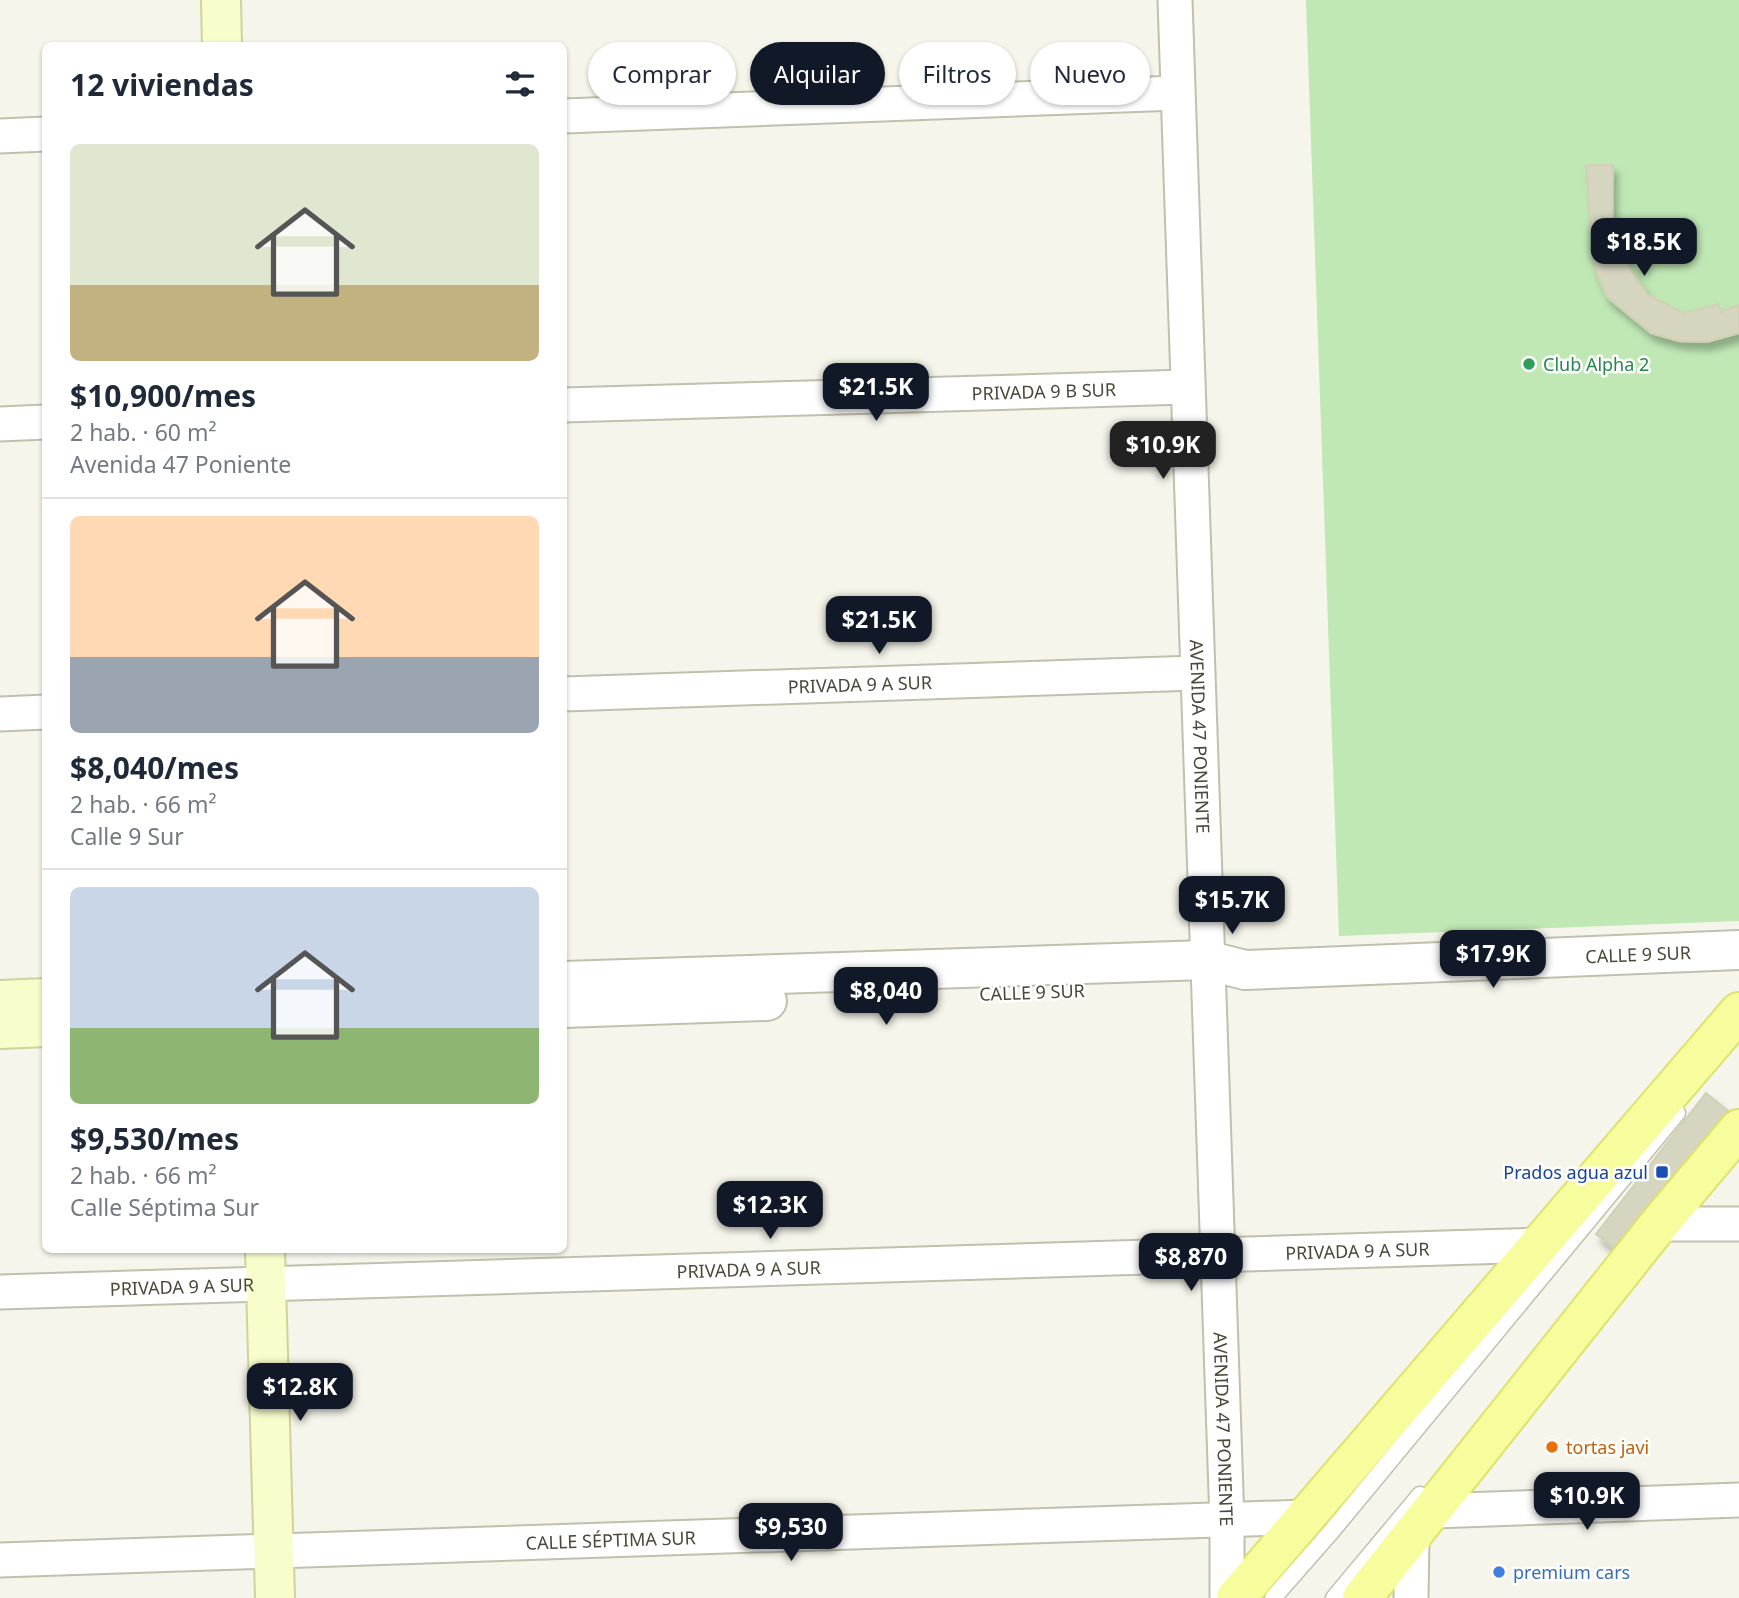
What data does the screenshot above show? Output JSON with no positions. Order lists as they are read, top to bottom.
{
  "streets": {
    "street": [
      "PRIVADA 9 B SUR",
      "PRIVADA 9 A SUR",
      "AVENIDA 47 PONIENTE",
      "CALLE 9 SUR",
      "CALLE SÉPTIMA SUR"
    ]
  },
  "crossings": [
    ["PRIVADA 9 B SUR", "AVENIDA 47 PONIENTE"],
    ["PRIVADA 9 A SUR", "AVENIDA 47 PONIENTE"],
    ["AVENIDA 47 PONIENTE", "CALLE 9 SUR"],
    ["AVENIDA 47 PONIENTE", "CALLE SÉPTIMA SUR"]
  ],
  "places": {
    "other": ["Club Alpha 2", "tortas javi", "premium cars"],
    "transit": ["Prados agua azul"]
  },
  "page": {
    "chip": [
      "Comprar",
      "Alquilar",
      "Filtros",
      "Nuevo"
    ],
    "heading": "12 viviendas",
    "list": [
      {
        "name": "$10,900/mes",
        "note": "2 hab. · 60 m² · Avenida 47 Poniente"
      },
      {
        "name": "$8,040/mes",
        "note": "2 hab. · 66 m² · Calle 9 Sur"
      },
      {
        "name": "$9,530/mes",
        "note": "2 hab. · 66 m² · Calle Séptima Sur"
      }
    ],
    "price": [
      "$18.5K",
      "$21.5K",
      "$10.9K",
      "$21.5K",
      "$15.7K",
      "$17.9K",
      "$8,040",
      "$12.3K",
      "$8,870",
      "$12.8K",
      "$10.9K",
      "$9,530"
    ]
  }
}
